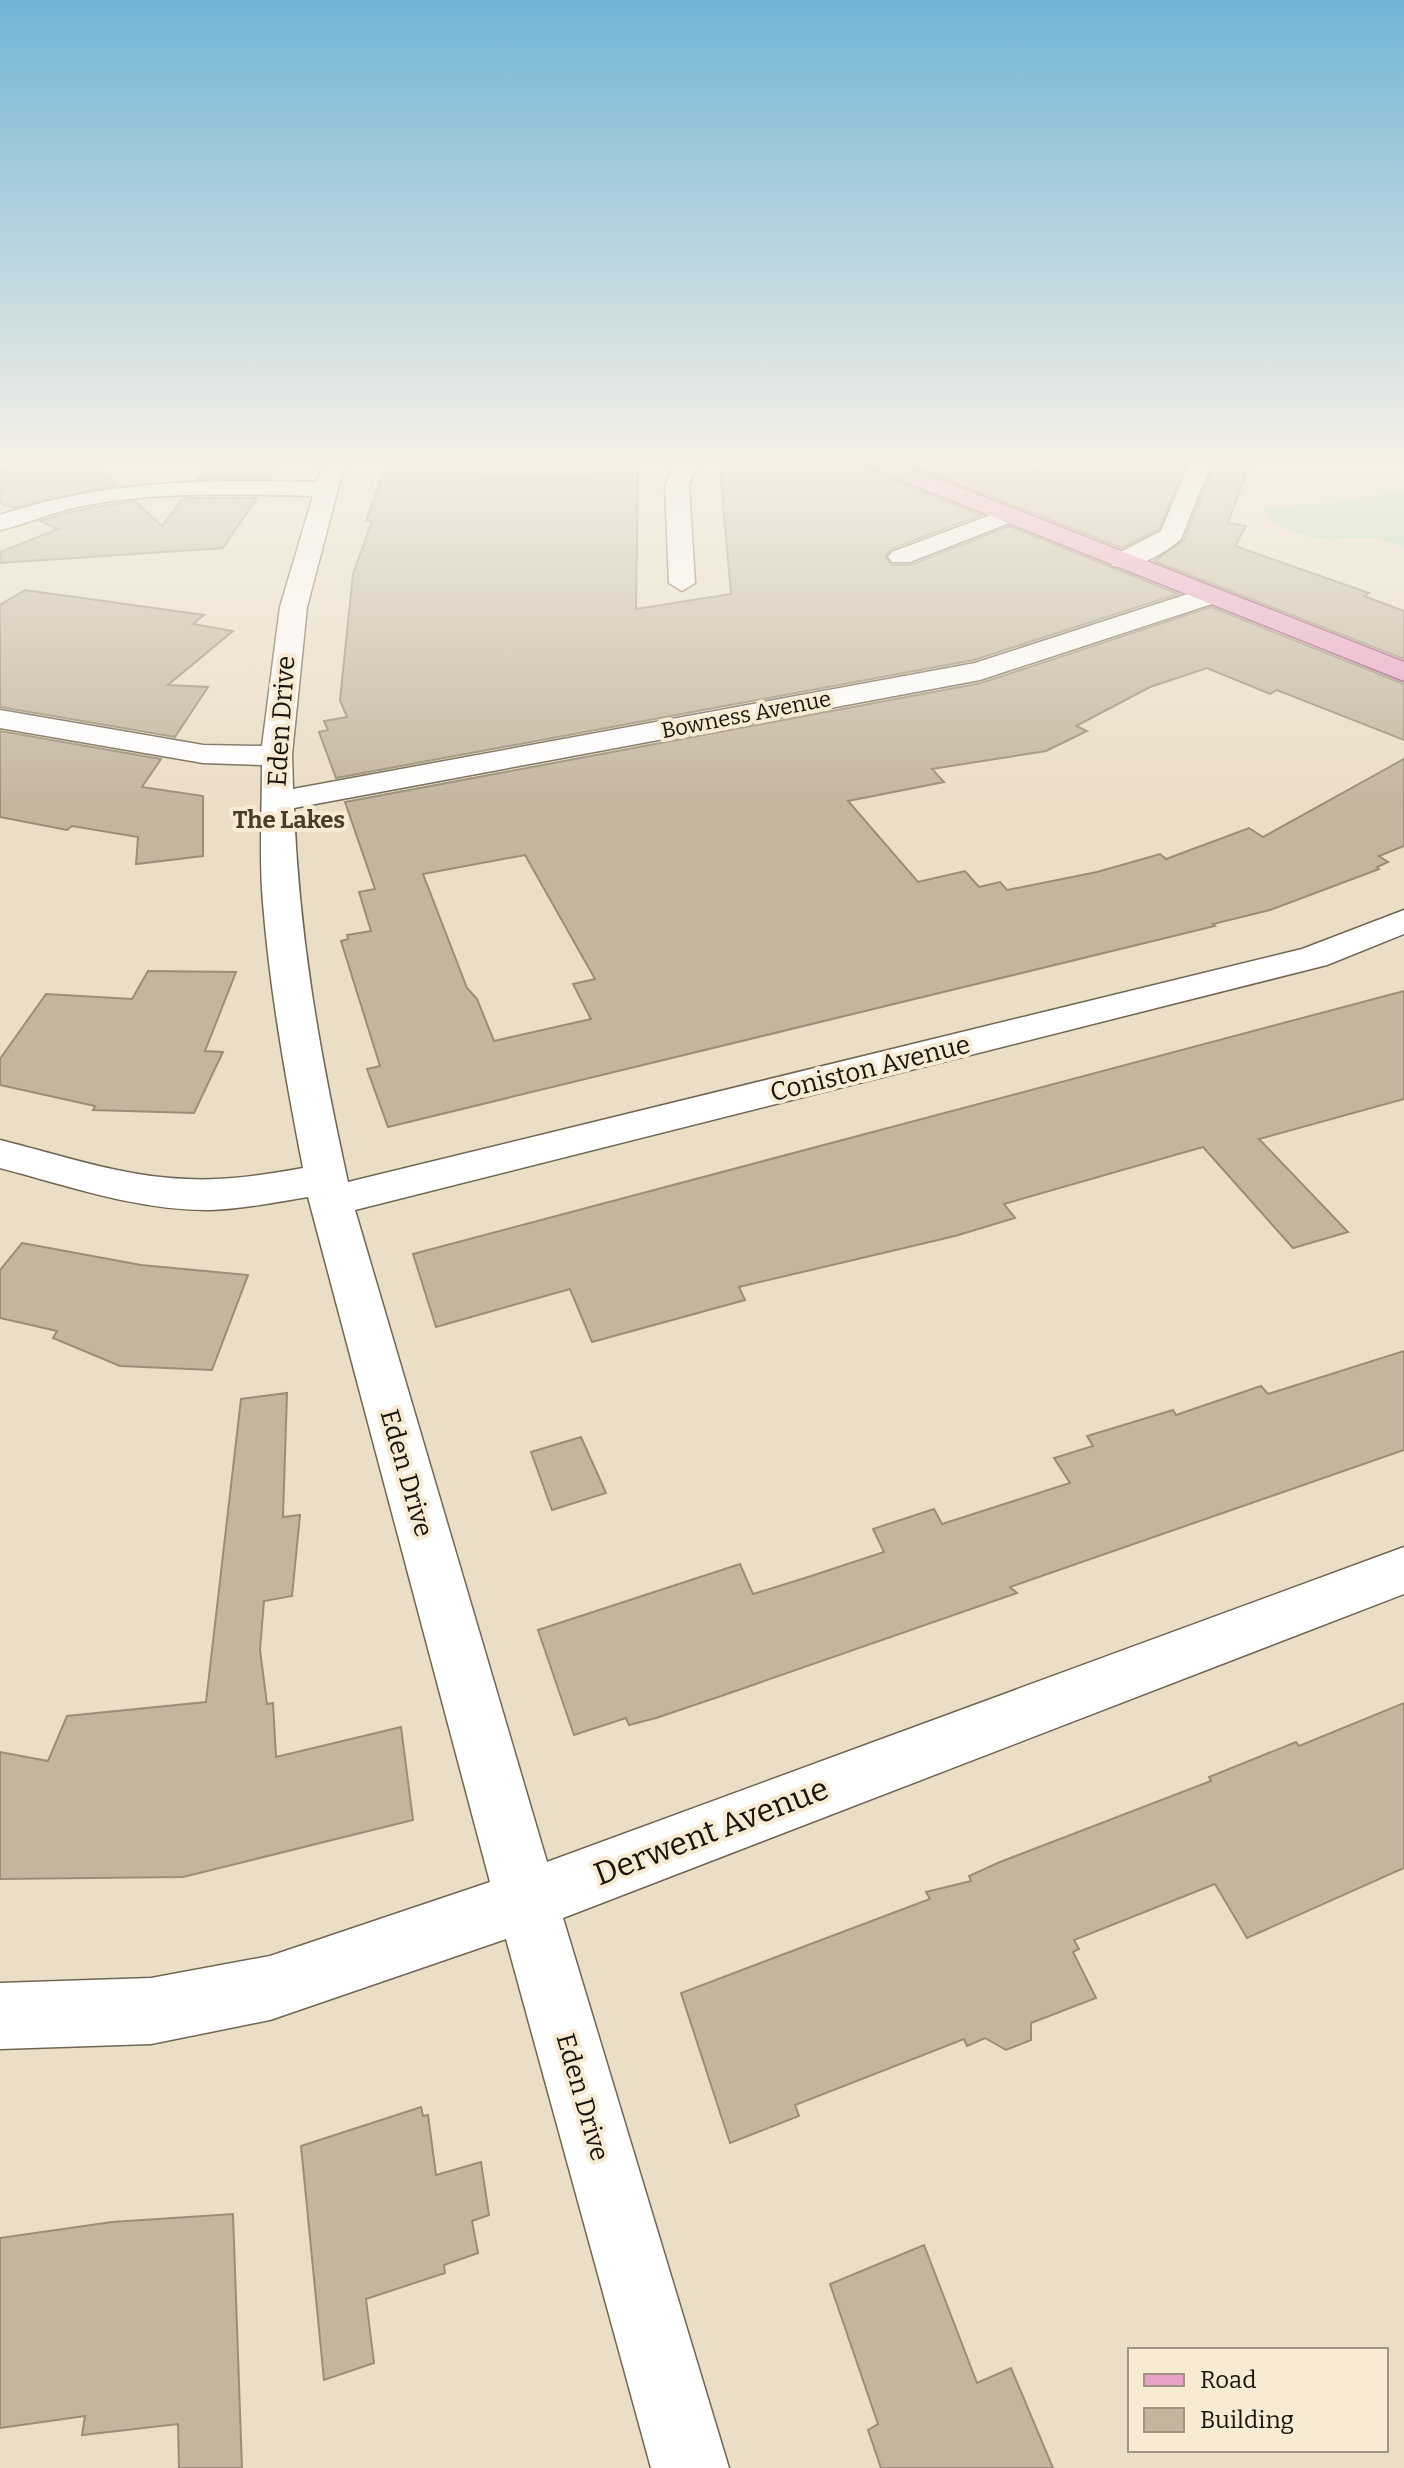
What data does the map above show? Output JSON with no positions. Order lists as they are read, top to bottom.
{
  "streets": {
    "street": [
      "Bowness Avenue",
      "Eden Drive",
      "Coniston Avenue",
      "Derwent Avenue"
    ]
  },
  "crossings": [
    ["Bowness Avenue", "Eden Drive"],
    ["Eden Drive", "Coniston Avenue"],
    ["Eden Drive", "Derwent Avenue"]
  ],
  "districts": ["The Lakes"],
  "legend": ["Road", "Building"]
}
